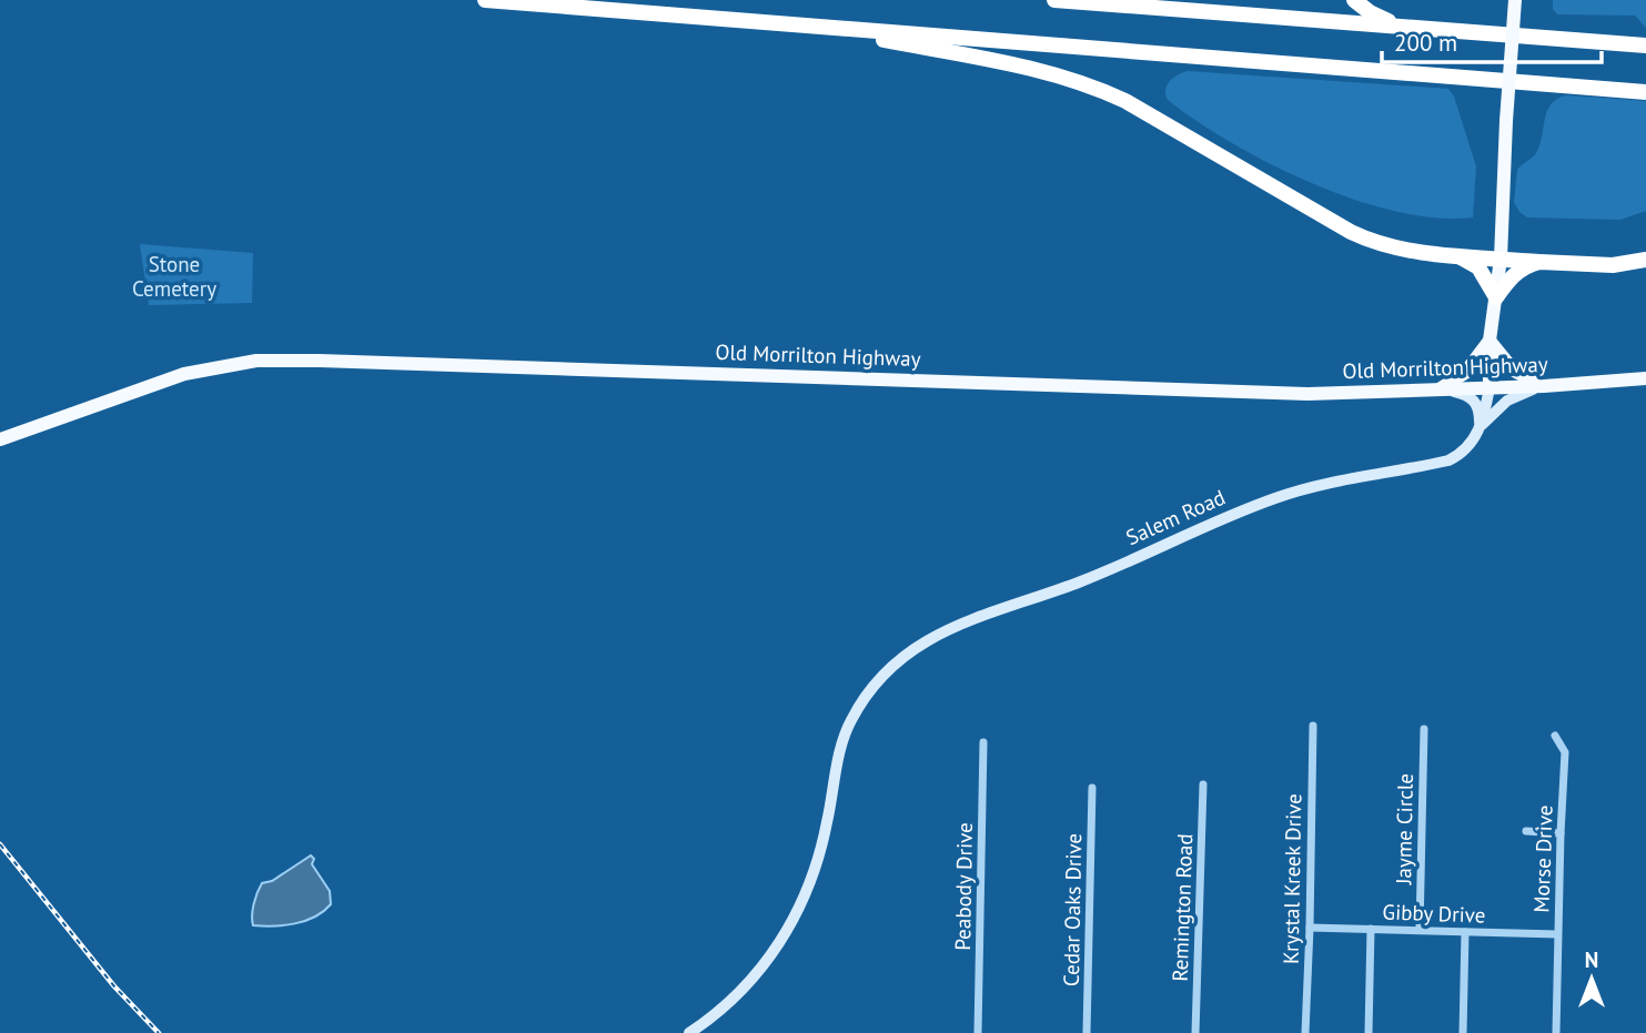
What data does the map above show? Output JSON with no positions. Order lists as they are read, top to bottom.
{
  "streets": {
    "main road": ["Old Morrilton Highway", "Salem Road"],
    "street": [
      "Jayme Circle",
      "Morse Drive",
      "Krystal Kreek Drive",
      "Peabody Drive",
      "Remington Road",
      "Cedar Oaks Drive",
      "Gibby Drive"
    ]
  },
  "crossings": [
    ["Old Morrilton Highway", "Salem Road"],
    ["Jayme Circle", "Gibby Drive"],
    ["Morse Drive", "Gibby Drive"],
    ["Krystal Kreek Drive", "Gibby Drive"]
  ],
  "parks": ["Stone Cemetery"],
  "scale_bar": "200 m",
  "north": "top"
}
